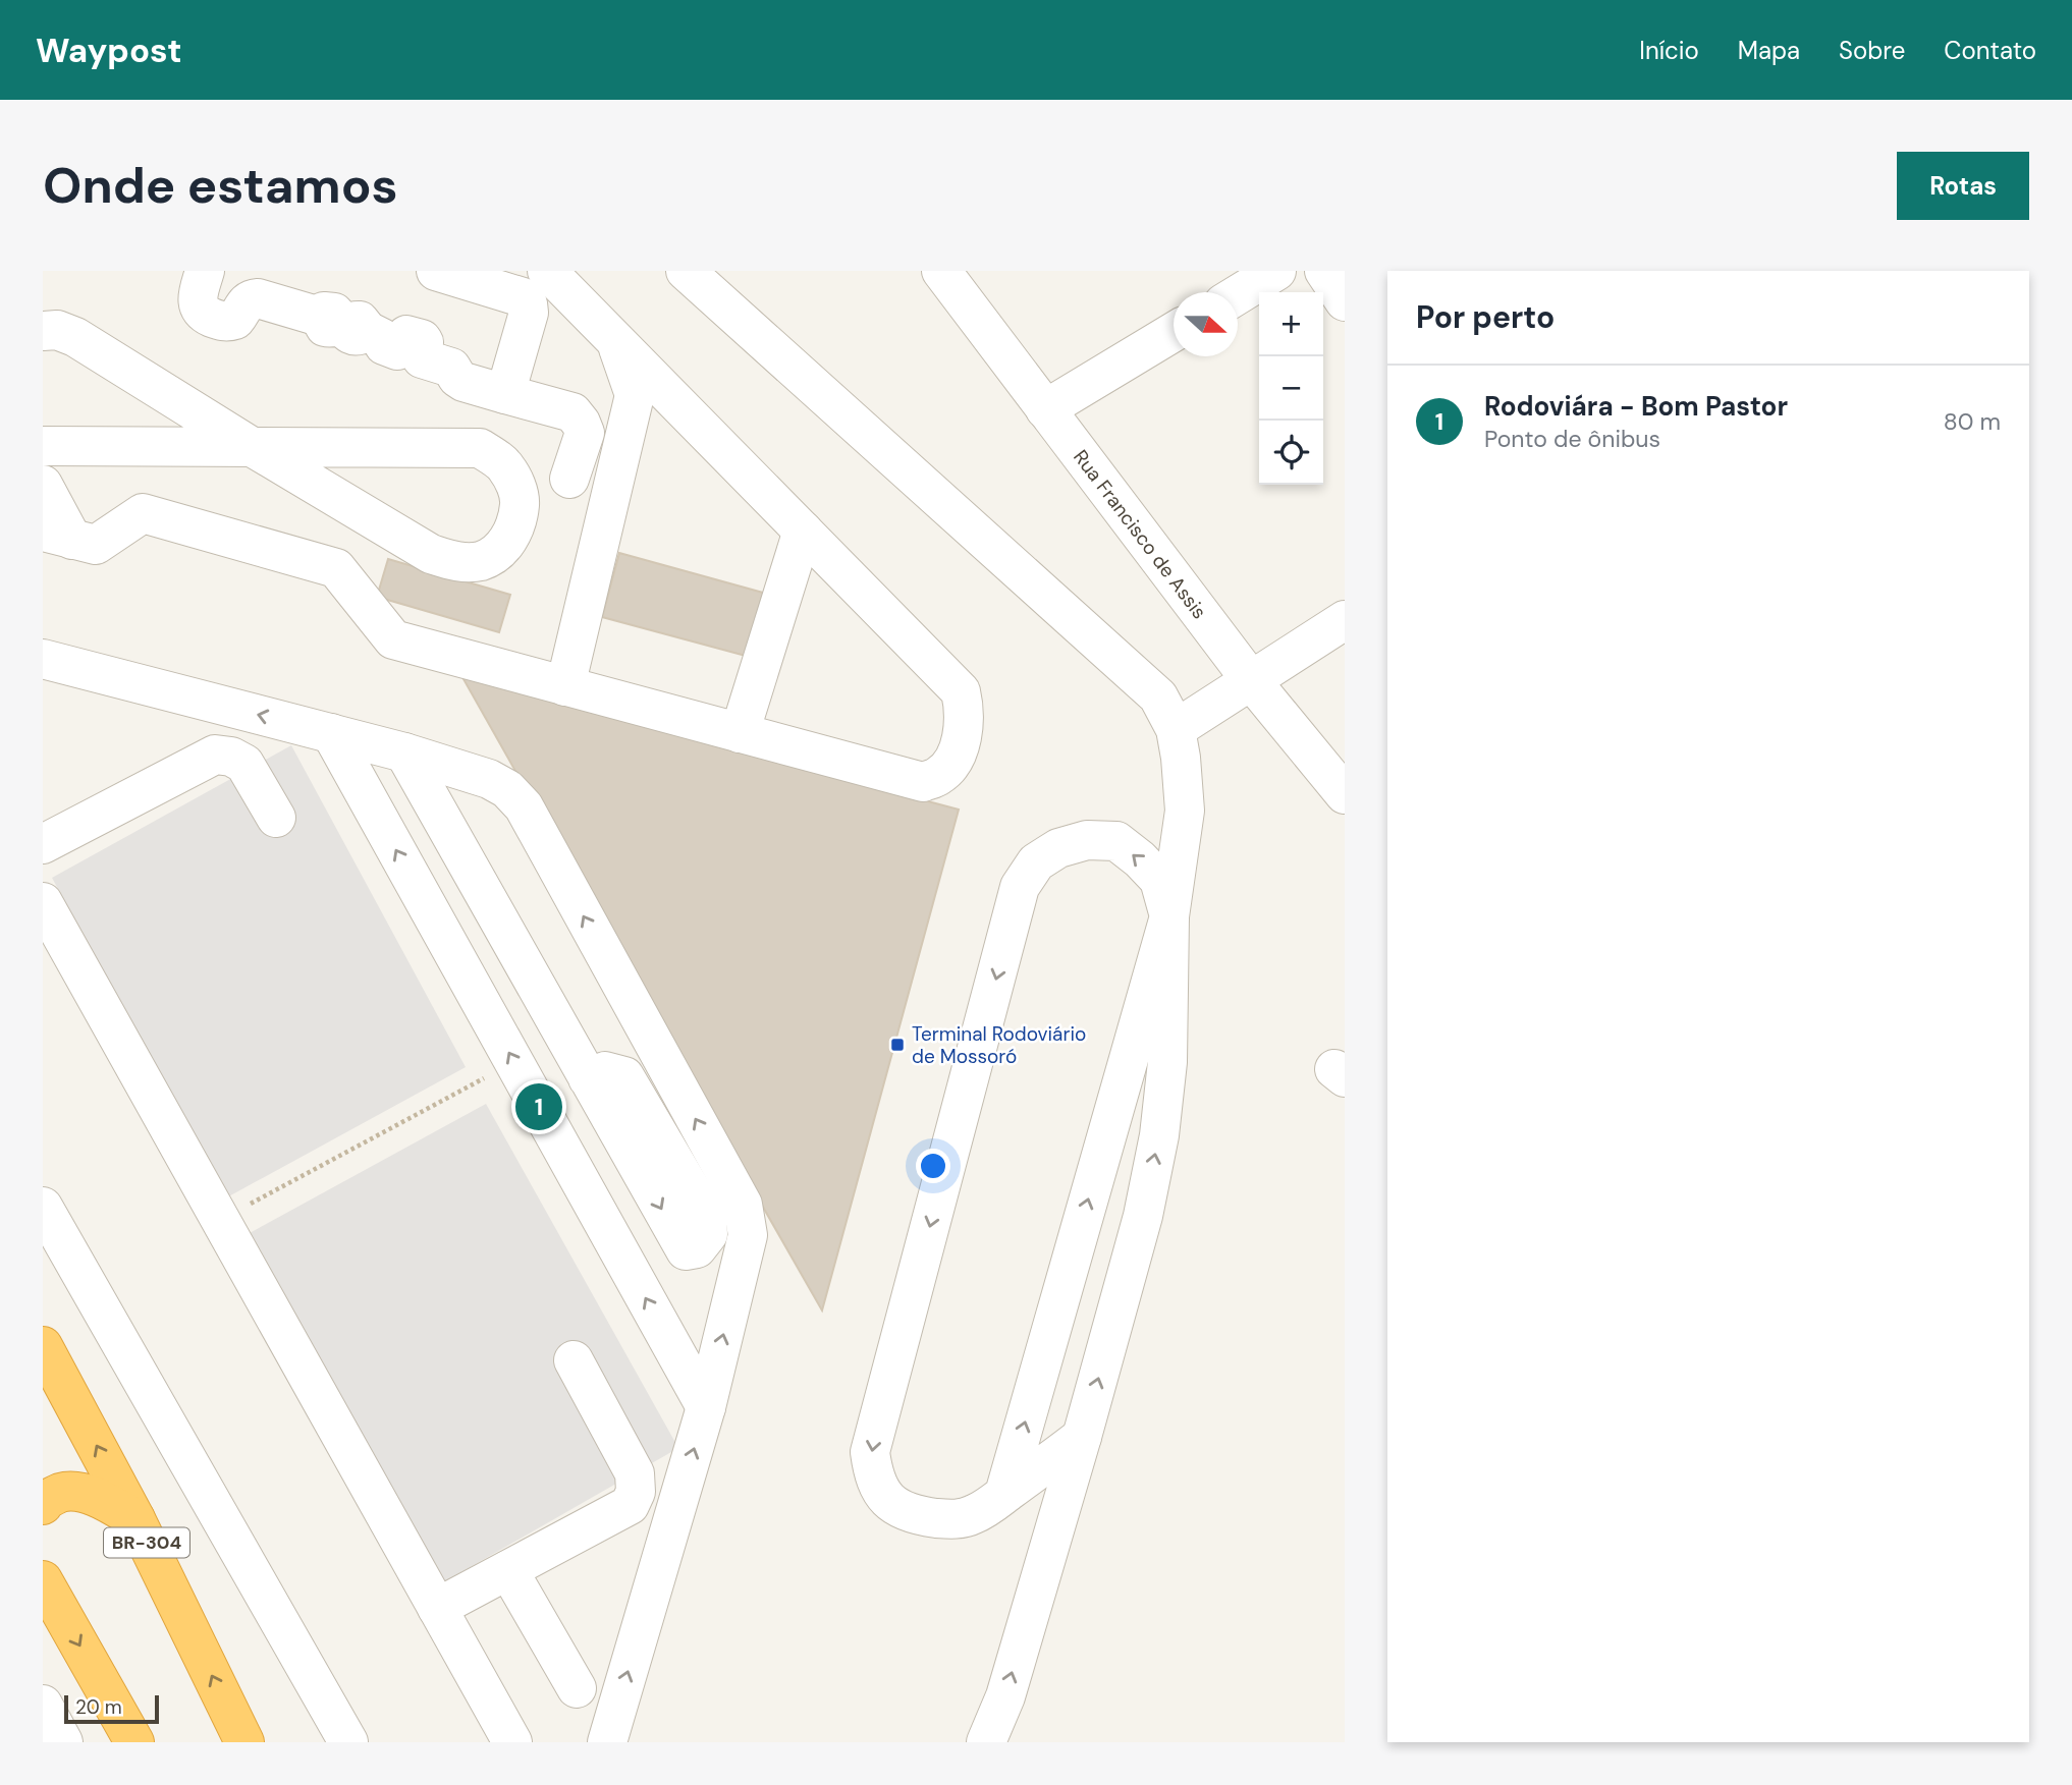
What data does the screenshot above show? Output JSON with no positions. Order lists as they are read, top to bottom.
{
  "streets": {
    "highway": ["BR-304"],
    "street": ["Rua Francisco de Assis"]
  },
  "places": {
    "transit": ["Terminal Rodoviário de Mossoró"]
  },
  "scale_bar": "20 m",
  "north": "right",
  "page": {
    "header": "Waypost",
    "nav": [
      "Início",
      "Mapa",
      "Sobre",
      "Contato"
    ],
    "buttons": "Rotas",
    "title": "Onde estamos",
    "heading": "Por perto",
    "map_buttons": ["+", "−"],
    "list": [
      {
        "mark": "1",
        "name": "Rodoviára - Bom Pastor",
        "note": "Ponto de ônibus",
        "value": "80 m"
      }
    ],
    "pins": "1",
    "scale": "20 m"
  }
}
